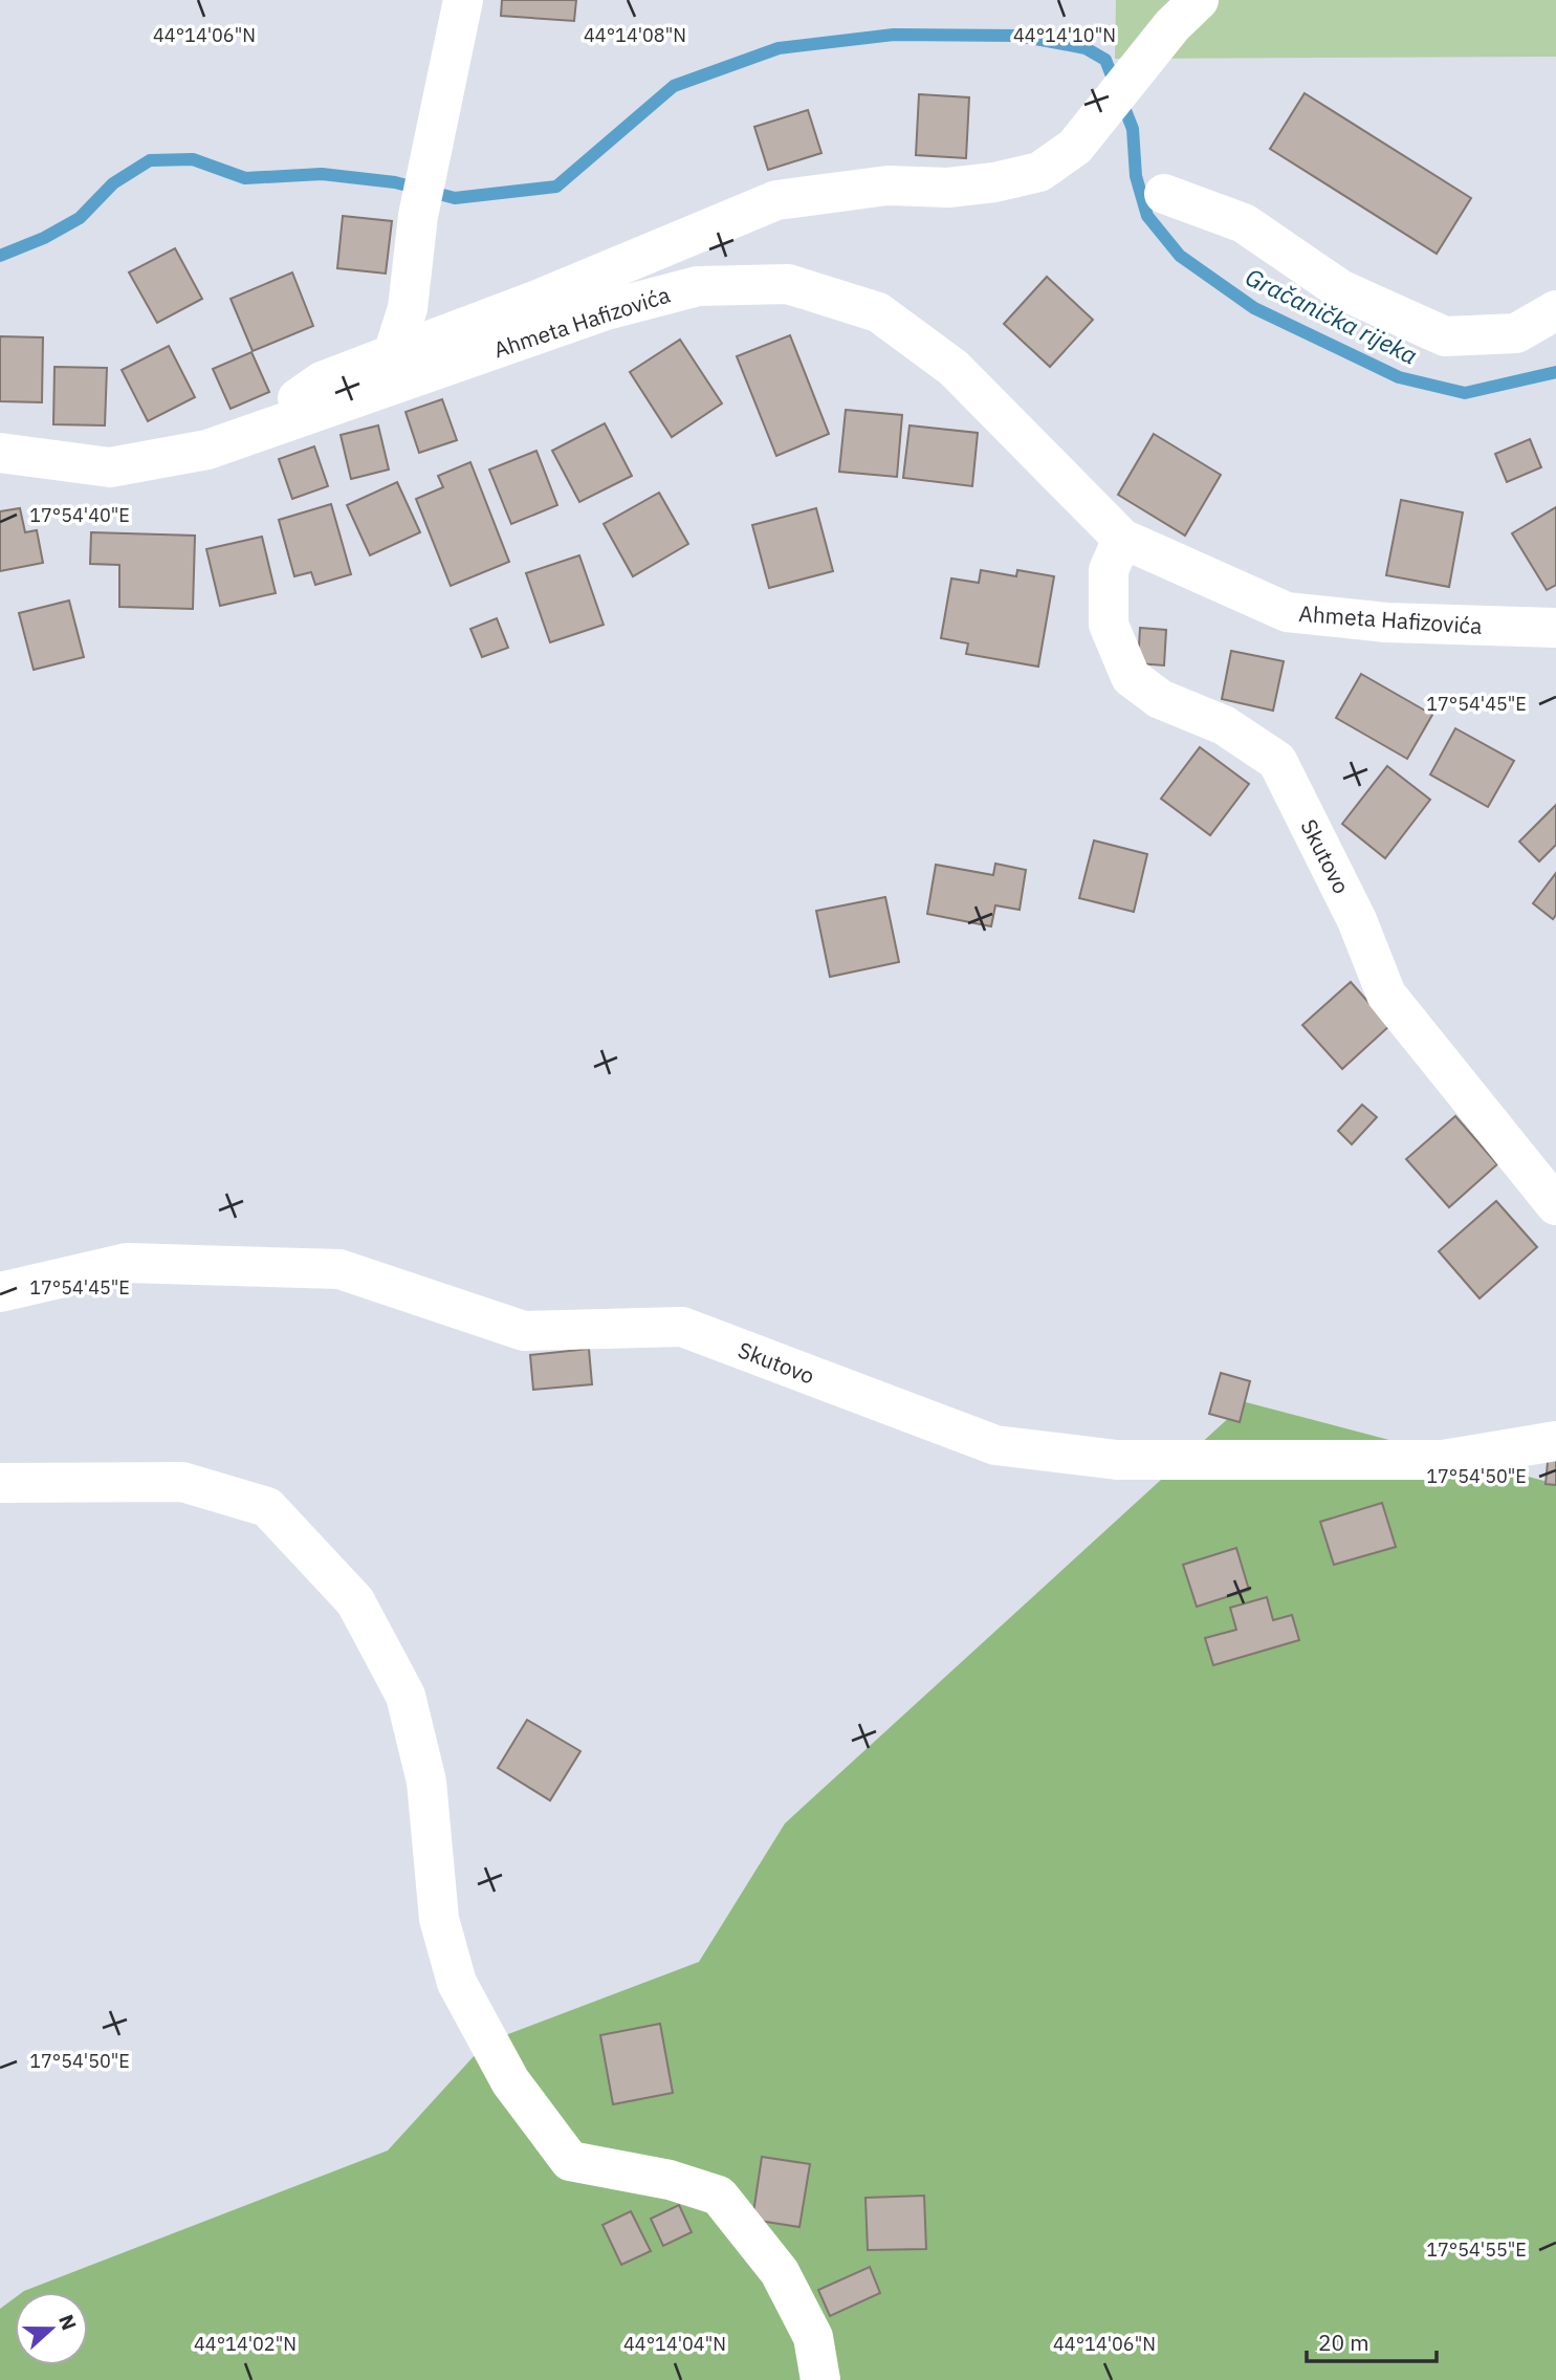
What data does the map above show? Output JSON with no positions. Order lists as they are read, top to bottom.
{
  "streets": {
    "street": ["Ahmeta Hafizovića", "Skutovo"]
  },
  "crossings": [
    ["Ahmeta Hafizovića", "Skutovo"]
  ],
  "water": ["Gračanička rijeka"],
  "scale_bar": "20 m",
  "north": "right",
  "coordinates": [
    "44°14'06\"N",
    "44°14'08\"N",
    "44°14'10\"N",
    "17°54'40\"E",
    "17°54'45\"E",
    "17°54'50\"E",
    "17°54'55\"E",
    "44°14'02\"N",
    "44°14'04\"N"
  ]
}
